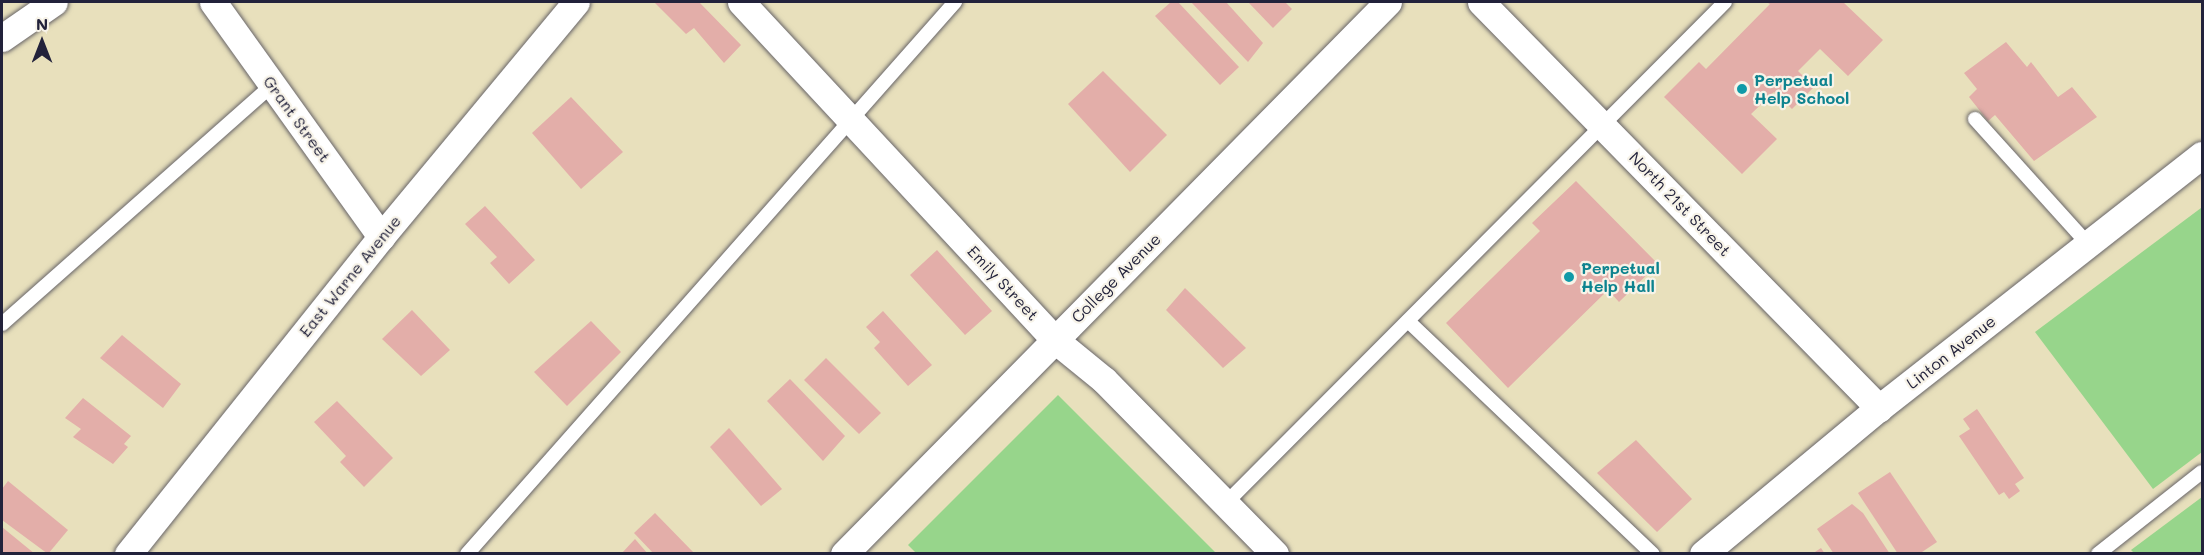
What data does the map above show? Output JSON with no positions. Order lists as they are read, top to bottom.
{
  "streets": {
    "street": [
      "Grant Street",
      "North 21st Street",
      "East Warne Avenue",
      "College Avenue",
      "Emily Street",
      "Linton Avenue"
    ]
  },
  "crossings": [
    ["Grant Street", "East Warne Avenue"],
    ["North 21st Street", "Linton Avenue"],
    ["College Avenue", "Emily Street"]
  ],
  "places": ["Perpetual Help School", "Perpetual Help Hall"],
  "north": "top"
}
